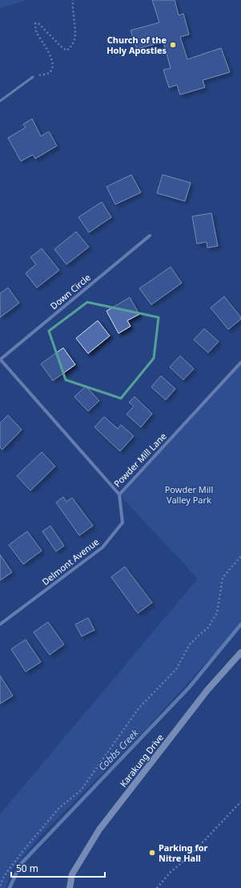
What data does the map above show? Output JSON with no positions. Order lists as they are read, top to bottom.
{
  "streets": {
    "street": [
      "Down Circle",
      "Powder Mill Lane",
      "Delmont Avenue",
      "Karakung Drive"
    ]
  },
  "crossings": [
    ["Down Circle", "Powder Mill Lane"],
    ["Powder Mill Lane", "Delmont Avenue"]
  ],
  "water": ["Cobbs Creek"],
  "parks": ["Powder Mill Valley Park"],
  "places": ["Church of the Holy Apostles", "Parking for Nitre Hall"],
  "scale_bar": "50 m"
}
